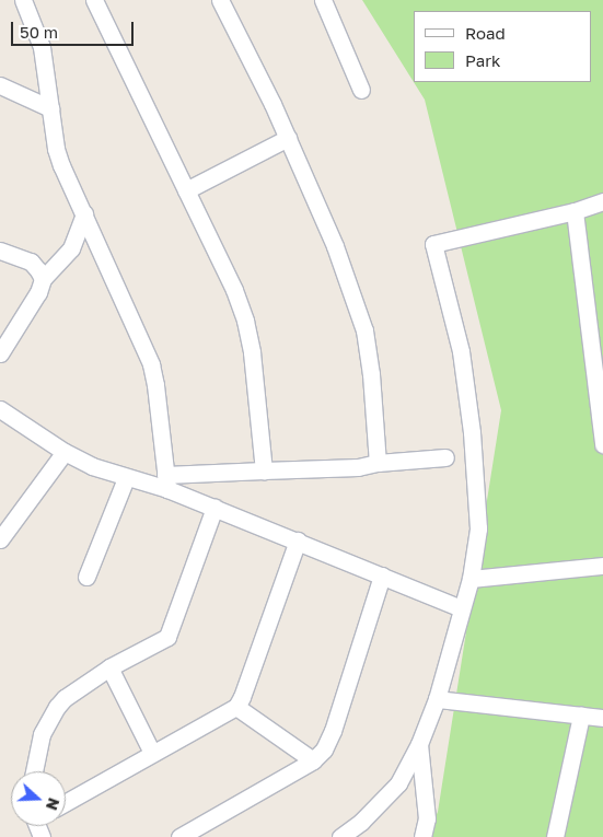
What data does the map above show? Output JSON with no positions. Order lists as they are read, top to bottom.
{
  "legend": ["Road", "Park"],
  "scale_bar": "50 m",
  "north": "right"
}
